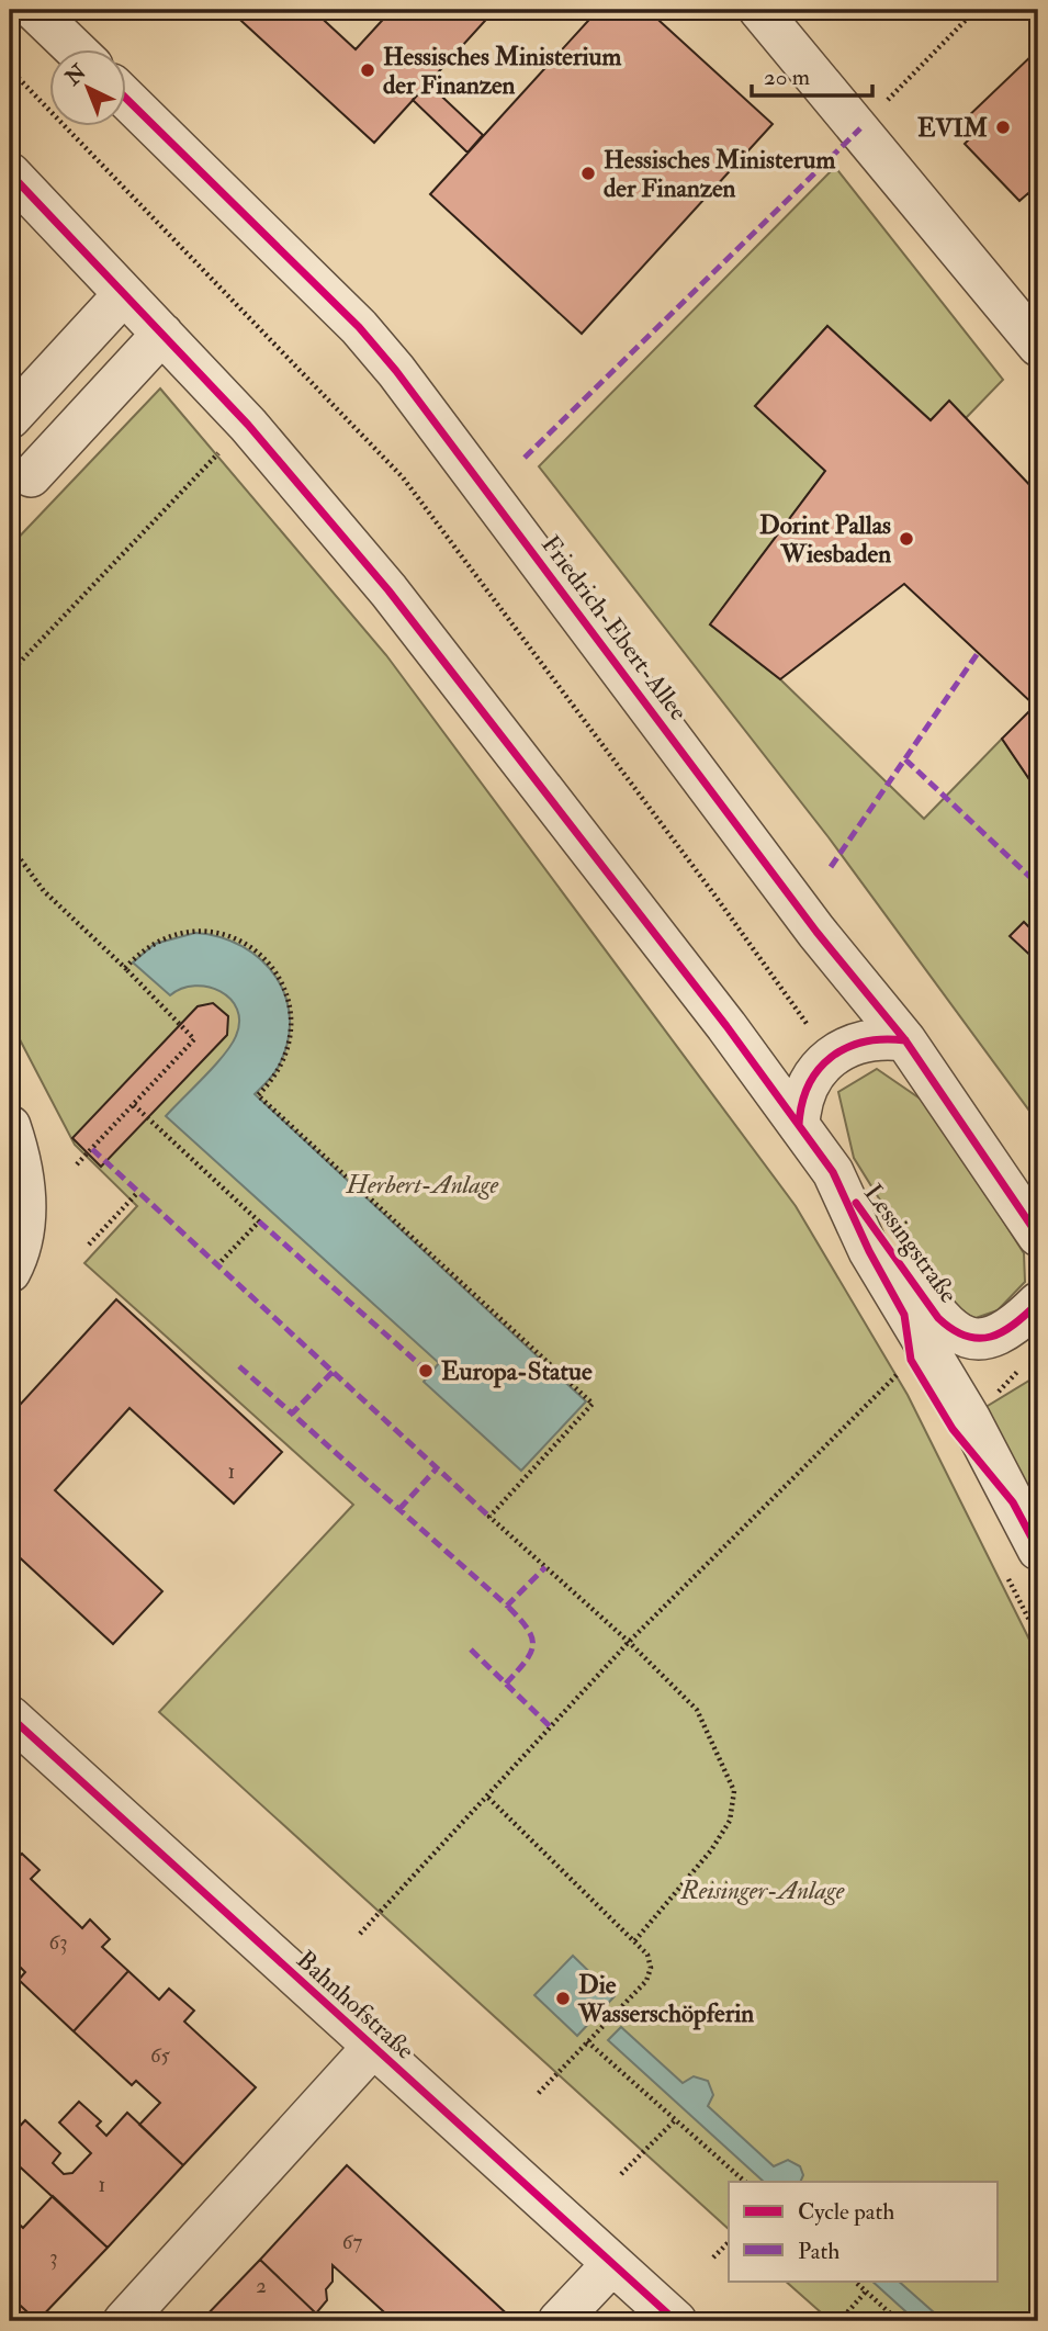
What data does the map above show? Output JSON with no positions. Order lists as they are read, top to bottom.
{
  "streets": {
    "street": ["Friedrich-Ebert-Allee", "Lessingstraße", "Bahnhofstraße"]
  },
  "parks": ["Herbert-Anlage", "Reisinger-Anlage"],
  "places": [
    "Hessisches Ministerium der Finanzen",
    "EVIM",
    "Hessisches Ministerum der Finanzen",
    "Dorint Pallas Wiesbaden",
    "Europa-Statue",
    "Die Wasserschöpferin"
  ],
  "house_numbers": [
    "1",
    "63",
    "65",
    "1",
    "67",
    "3",
    "2"
  ],
  "legend": ["Cycle path", "Path"],
  "scale_bar": "20 m",
  "north": "top left"
}
